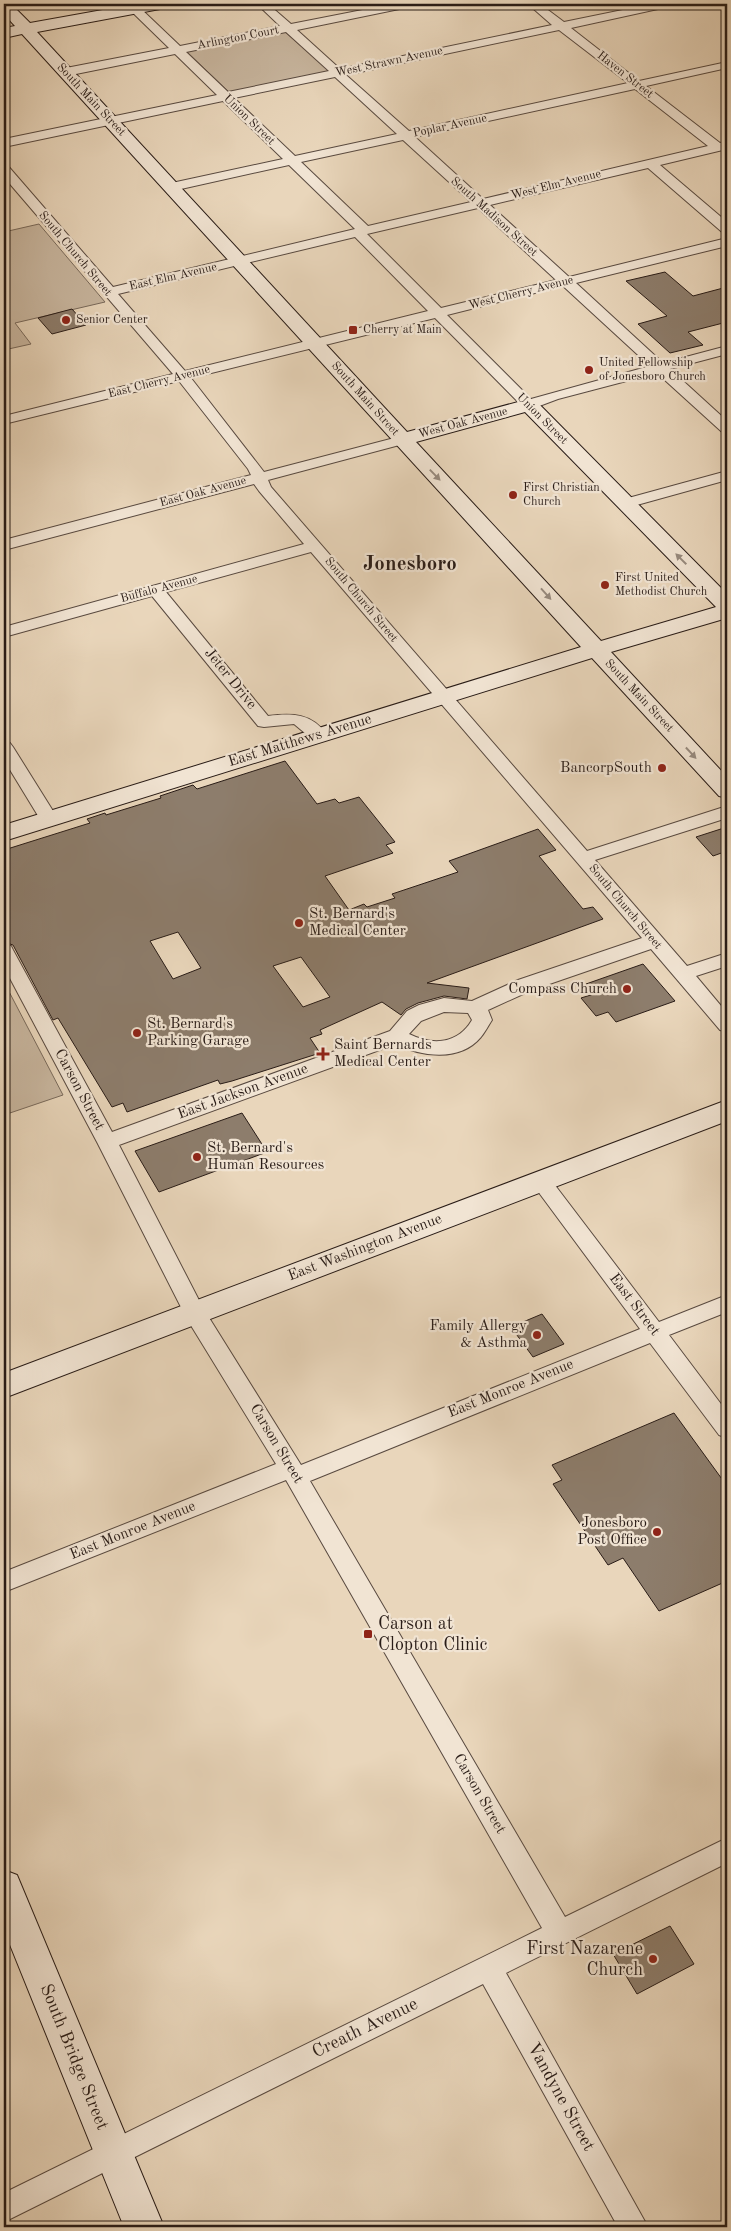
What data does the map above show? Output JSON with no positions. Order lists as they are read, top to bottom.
{
  "streets": {
    "main road": [
      "South Main Street",
      "Union Street",
      "West Oak Avenue",
      "East Matthews Avenue",
      "East Washington Avenue",
      "South Bridge Street"
    ],
    "street": [
      "Arlington Court",
      "West Strawn Avenue",
      "Haven Street",
      "Poplar Avenue",
      "West Elm Avenue",
      "South Madison Street",
      "South Church Street",
      "East Elm Avenue",
      "West Cherry Avenue",
      "East Cherry Avenue",
      "East Oak Avenue",
      "Buffalo Avenue",
      "Jeter Drive",
      "Carson Street",
      "East Jackson Avenue",
      "East Street",
      "East Monroe Avenue",
      "Creath Avenue",
      "Vandyne Street"
    ]
  },
  "crossings": [
    ["Arlington Court", "South Main Street"],
    ["Arlington Court", "Union Street"],
    ["Arlington Court", "South Madison Street"],
    ["West Strawn Avenue", "Haven Street"],
    ["West Strawn Avenue", "South Main Street"],
    ["West Strawn Avenue", "Union Street"],
    ["West Strawn Avenue", "South Madison Street"],
    ["Haven Street", "Poplar Avenue"],
    ["Haven Street", "West Elm Avenue"],
    ["South Main Street", "Poplar Avenue"],
    ["South Main Street", "West Elm Avenue"],
    ["South Main Street", "East Elm Avenue"],
    ["South Main Street", "West Cherry Avenue"],
    ["South Main Street", "East Cherry Avenue"],
    ["South Main Street", "West Oak Avenue"],
    ["South Main Street", "East Oak Avenue"],
    ["South Main Street", "East Matthews Avenue"],
    ["Union Street", "Poplar Avenue"],
    ["Union Street", "West Elm Avenue"],
    ["Union Street", "West Cherry Avenue"],
    ["Union Street", "West Oak Avenue"],
    ["Poplar Avenue", "South Madison Street"],
    ["West Elm Avenue", "South Madison Street"],
    ["West Elm Avenue", "East Elm Avenue"],
    ["South Madison Street", "West Cherry Avenue"],
    ["South Madison Street", "West Oak Avenue"],
    ["South Church Street", "East Elm Avenue"],
    ["South Church Street", "East Cherry Avenue"],
    ["South Church Street", "East Oak Avenue"],
    ["South Church Street", "Buffalo Avenue"],
    ["South Church Street", "East Matthews Avenue"],
    ["West Cherry Avenue", "East Cherry Avenue"],
    ["West Oak Avenue", "East Oak Avenue"],
    ["Buffalo Avenue", "Jeter Drive"],
    ["Jeter Drive", "East Matthews Avenue"],
    ["Carson Street", "East Jackson Avenue"],
    ["Carson Street", "East Washington Avenue"],
    ["Carson Street", "East Monroe Avenue"],
    ["Carson Street", "Creath Avenue"],
    ["East Washington Avenue", "East Street"],
    ["East Street", "East Monroe Avenue"],
    ["Creath Avenue", "South Bridge Street"],
    ["Creath Avenue", "Vandyne Street"]
  ],
  "one_way": ["South Main Street"],
  "districts": ["Jonesboro"],
  "places": {
    "other": [
      "Senior Center",
      "United Fellowship of Jonesboro Church",
      "First Christian Church",
      "First United Methodist Church",
      "BancorpSouth",
      "St. Bernard's Medical Center",
      "Compass Church",
      "St. Bernard's Parking Garage",
      "St. Bernard's Human Resources",
      "Family Allergy & Asthma",
      "Jonesboro Post Office",
      "First Nazarene Church"
    ],
    "transit": ["Cherry at Main", "Carson at Clopton Clinic"],
    "health": ["Saint Bernards Medical Center"]
  }
}
